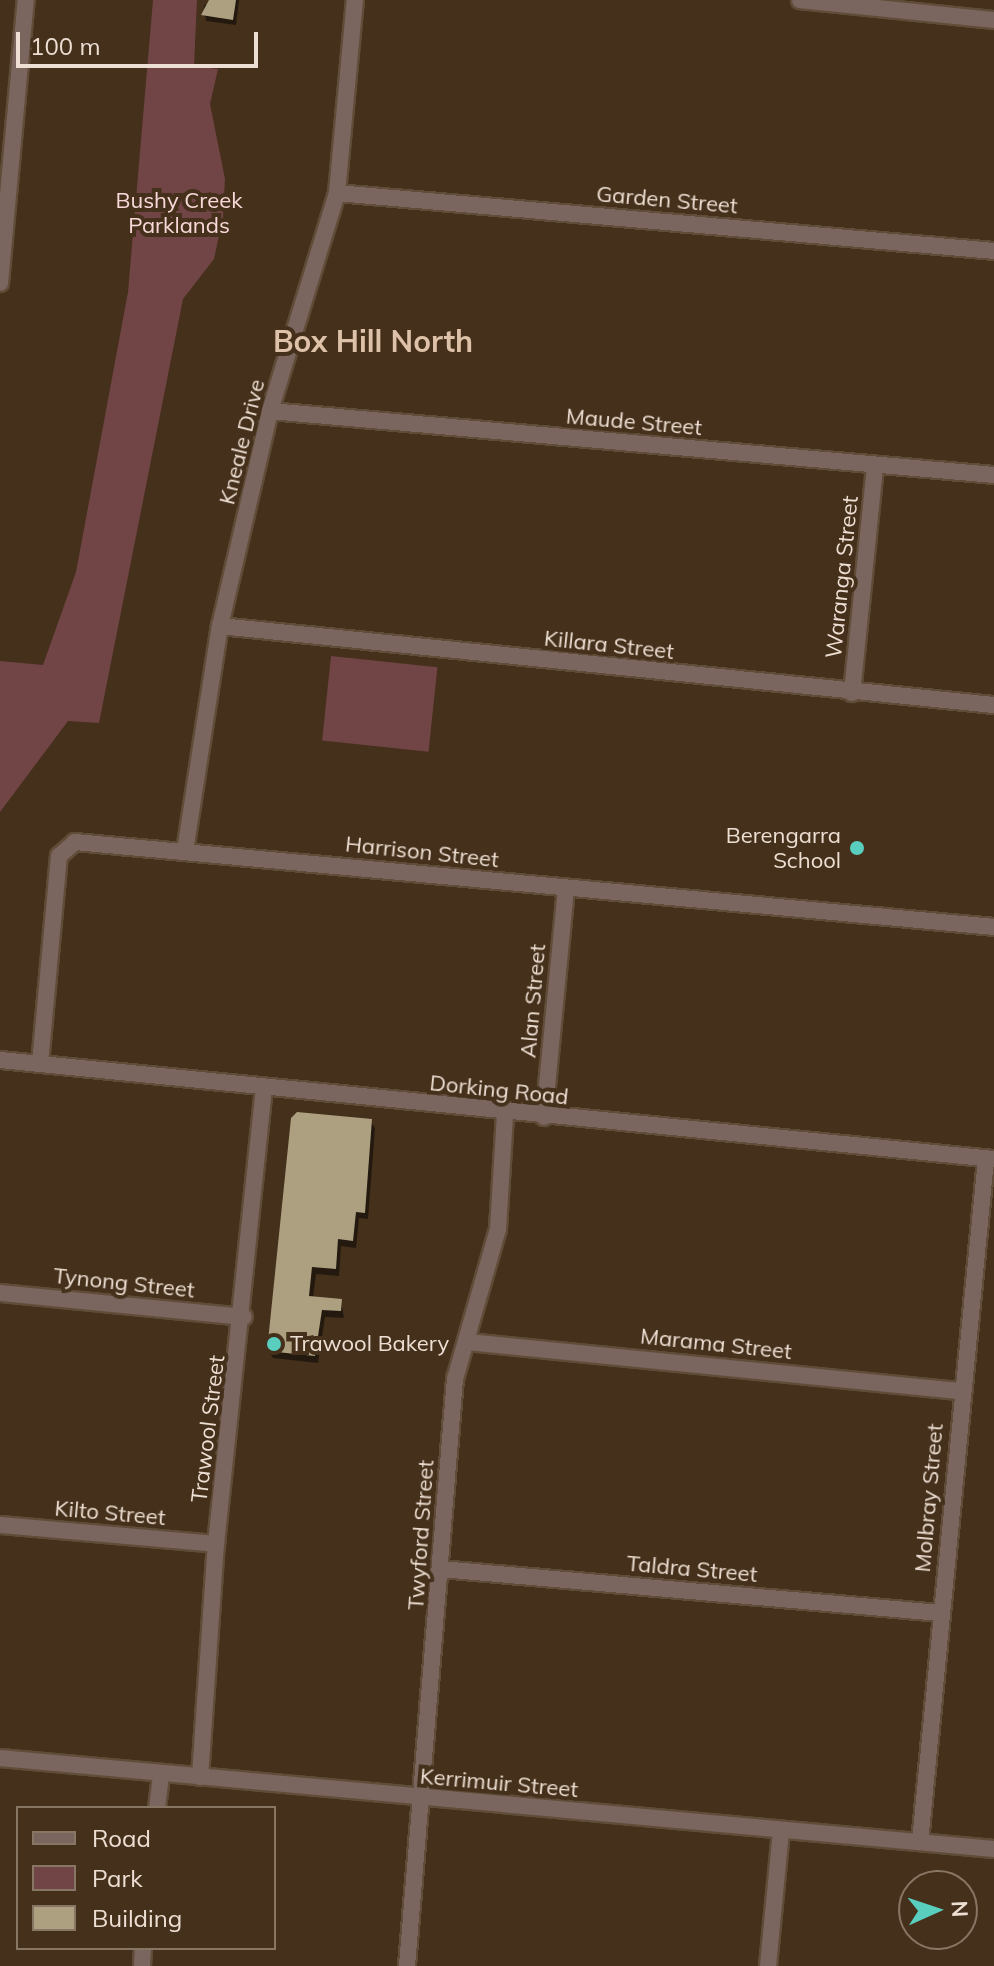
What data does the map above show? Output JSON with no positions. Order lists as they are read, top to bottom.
{
  "streets": {
    "street": [
      "Garden Street",
      "Maude Street",
      "Kneale Drive",
      "Waranga Street",
      "Killara Street",
      "Harrison Street",
      "Alan Street",
      "Dorking Road",
      "Tynong Street",
      "Marama Street",
      "Trawool Street",
      "Molbray Street",
      "Kilto Street",
      "Twyford Street",
      "Taldra Street",
      "Kerrimuir Street"
    ]
  },
  "crossings": [
    ["Garden Street", "Kneale Drive"],
    ["Maude Street", "Kneale Drive"],
    ["Maude Street", "Waranga Street"],
    ["Kneale Drive", "Killara Street"],
    ["Kneale Drive", "Harrison Street"],
    ["Waranga Street", "Killara Street"],
    ["Harrison Street", "Alan Street"],
    ["Harrison Street", "Dorking Road"],
    ["Alan Street", "Dorking Road"],
    ["Dorking Road", "Trawool Street"],
    ["Dorking Road", "Molbray Street"],
    ["Dorking Road", "Twyford Street"],
    ["Tynong Street", "Trawool Street"],
    ["Marama Street", "Molbray Street"],
    ["Marama Street", "Twyford Street"],
    ["Trawool Street", "Kilto Street"],
    ["Trawool Street", "Kerrimuir Street"],
    ["Molbray Street", "Taldra Street"],
    ["Molbray Street", "Kerrimuir Street"],
    ["Twyford Street", "Taldra Street"],
    ["Twyford Street", "Kerrimuir Street"]
  ],
  "districts": ["Box Hill North"],
  "parks": ["Bushy Creek Parklands"],
  "places": ["Berengarra School", "Trawool Bakery"],
  "legend": ["Road", "Park", "Building"],
  "scale_bar": "100 m",
  "north": "right"
}
